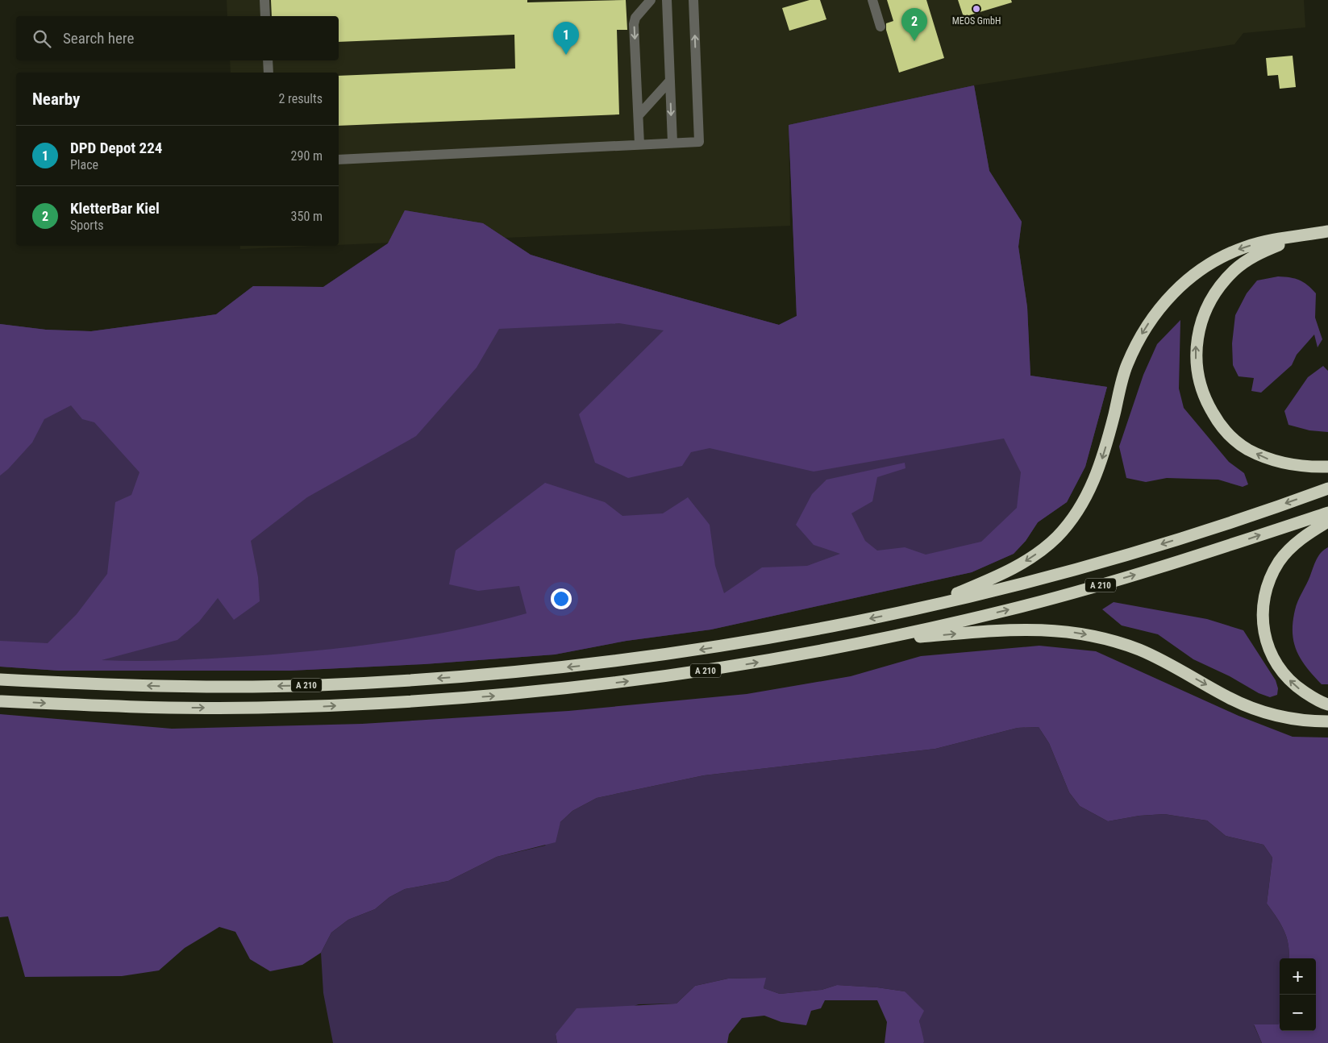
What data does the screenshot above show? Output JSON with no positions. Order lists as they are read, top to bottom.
{
  "streets": {
    "highway": ["A 210"]
  },
  "places": ["MEOS GmbH"],
  "page": {
    "pins": ["2", "1"],
    "search": "Search here",
    "heading": ["Nearby", "2 results"],
    "list": [
      {
        "mark": "1",
        "name": "DPD Depot 224",
        "note": "Place",
        "value": "290 m"
      },
      {
        "mark": "2",
        "name": "KletterBar Kiel",
        "note": "Sports",
        "value": "350 m"
      }
    ],
    "map_buttons": ["+", "−"]
  }
}
